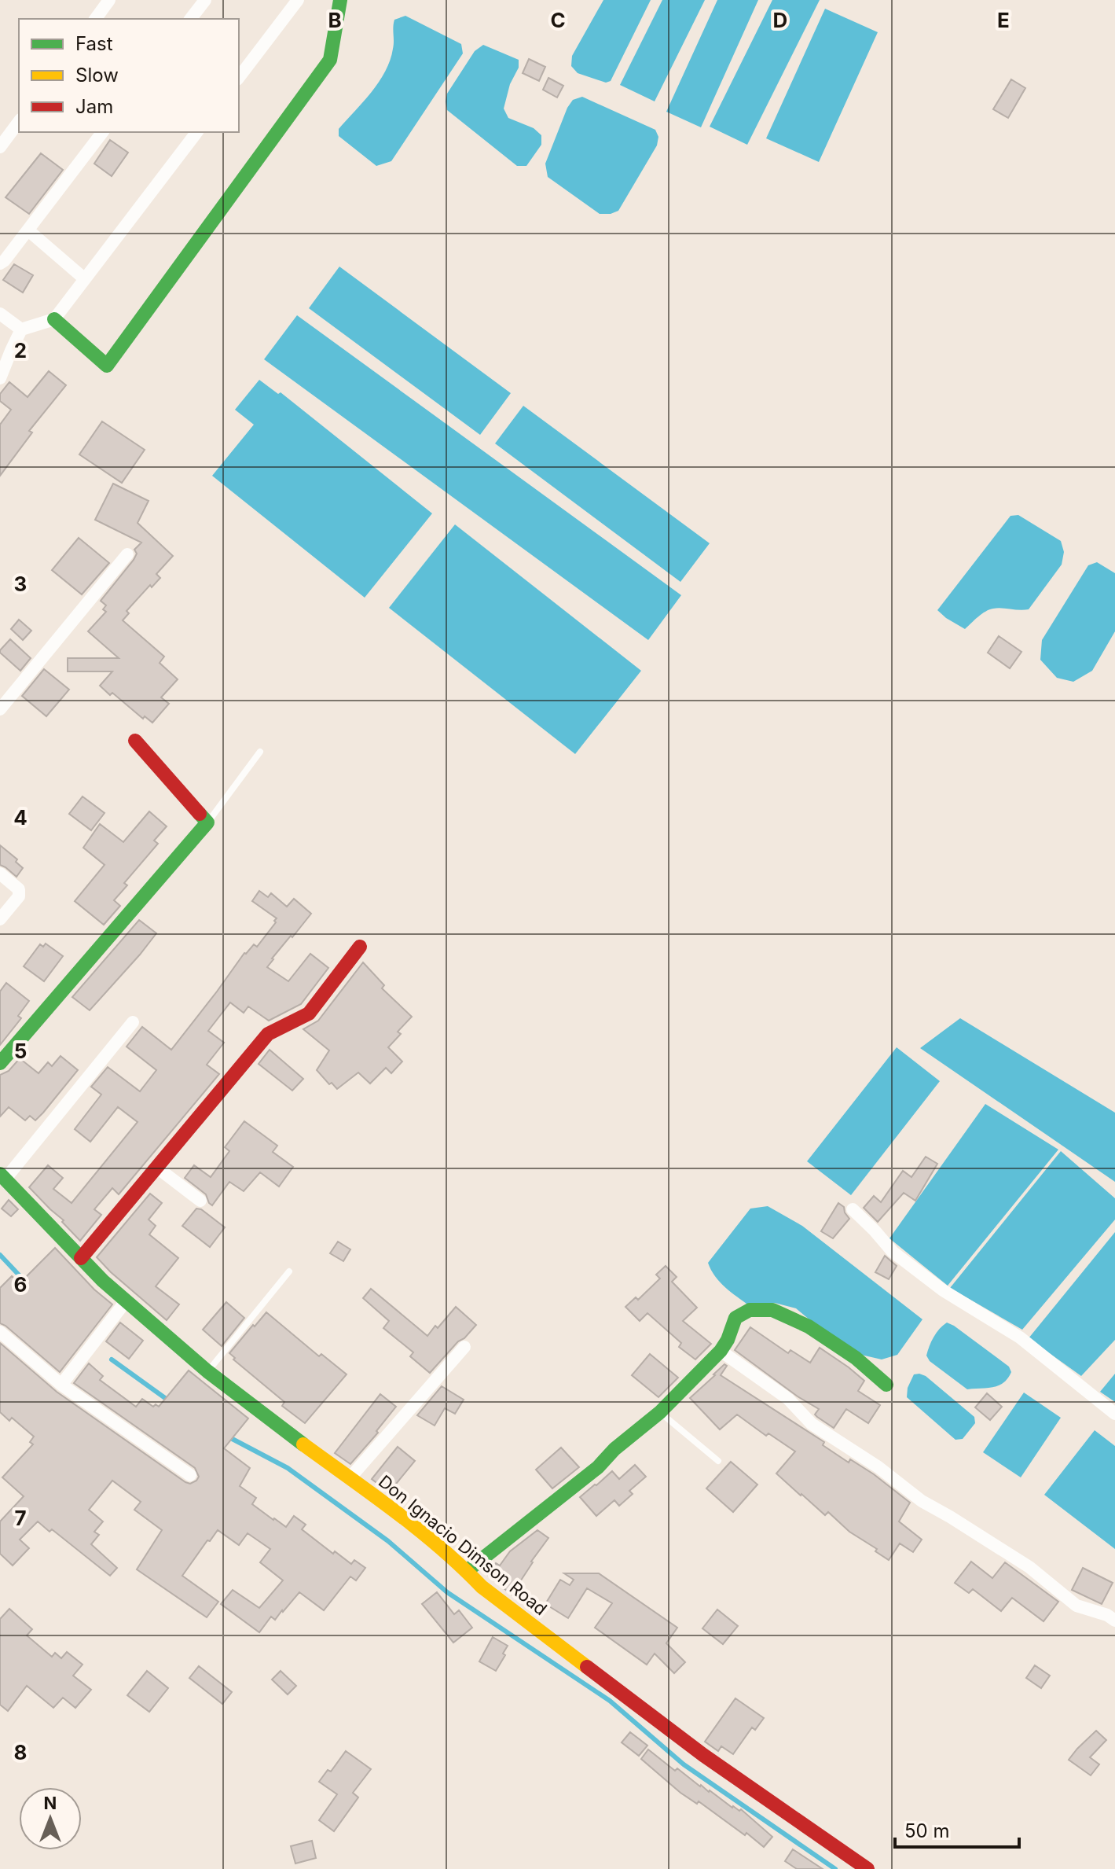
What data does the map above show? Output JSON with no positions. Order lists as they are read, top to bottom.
{
  "streets": {
    "street": ["Don Ignacio Dimson Road"]
  },
  "legend": ["Fast", "Slow", "Jam"],
  "scale_bar": "50 m",
  "north": "top",
  "grid": {
    "columns": [
      "B",
      "C",
      "D",
      "E"
    ],
    "rows": [
      "2",
      "3",
      "4",
      "5",
      "6",
      "7",
      "8"
    ]
  }
}
